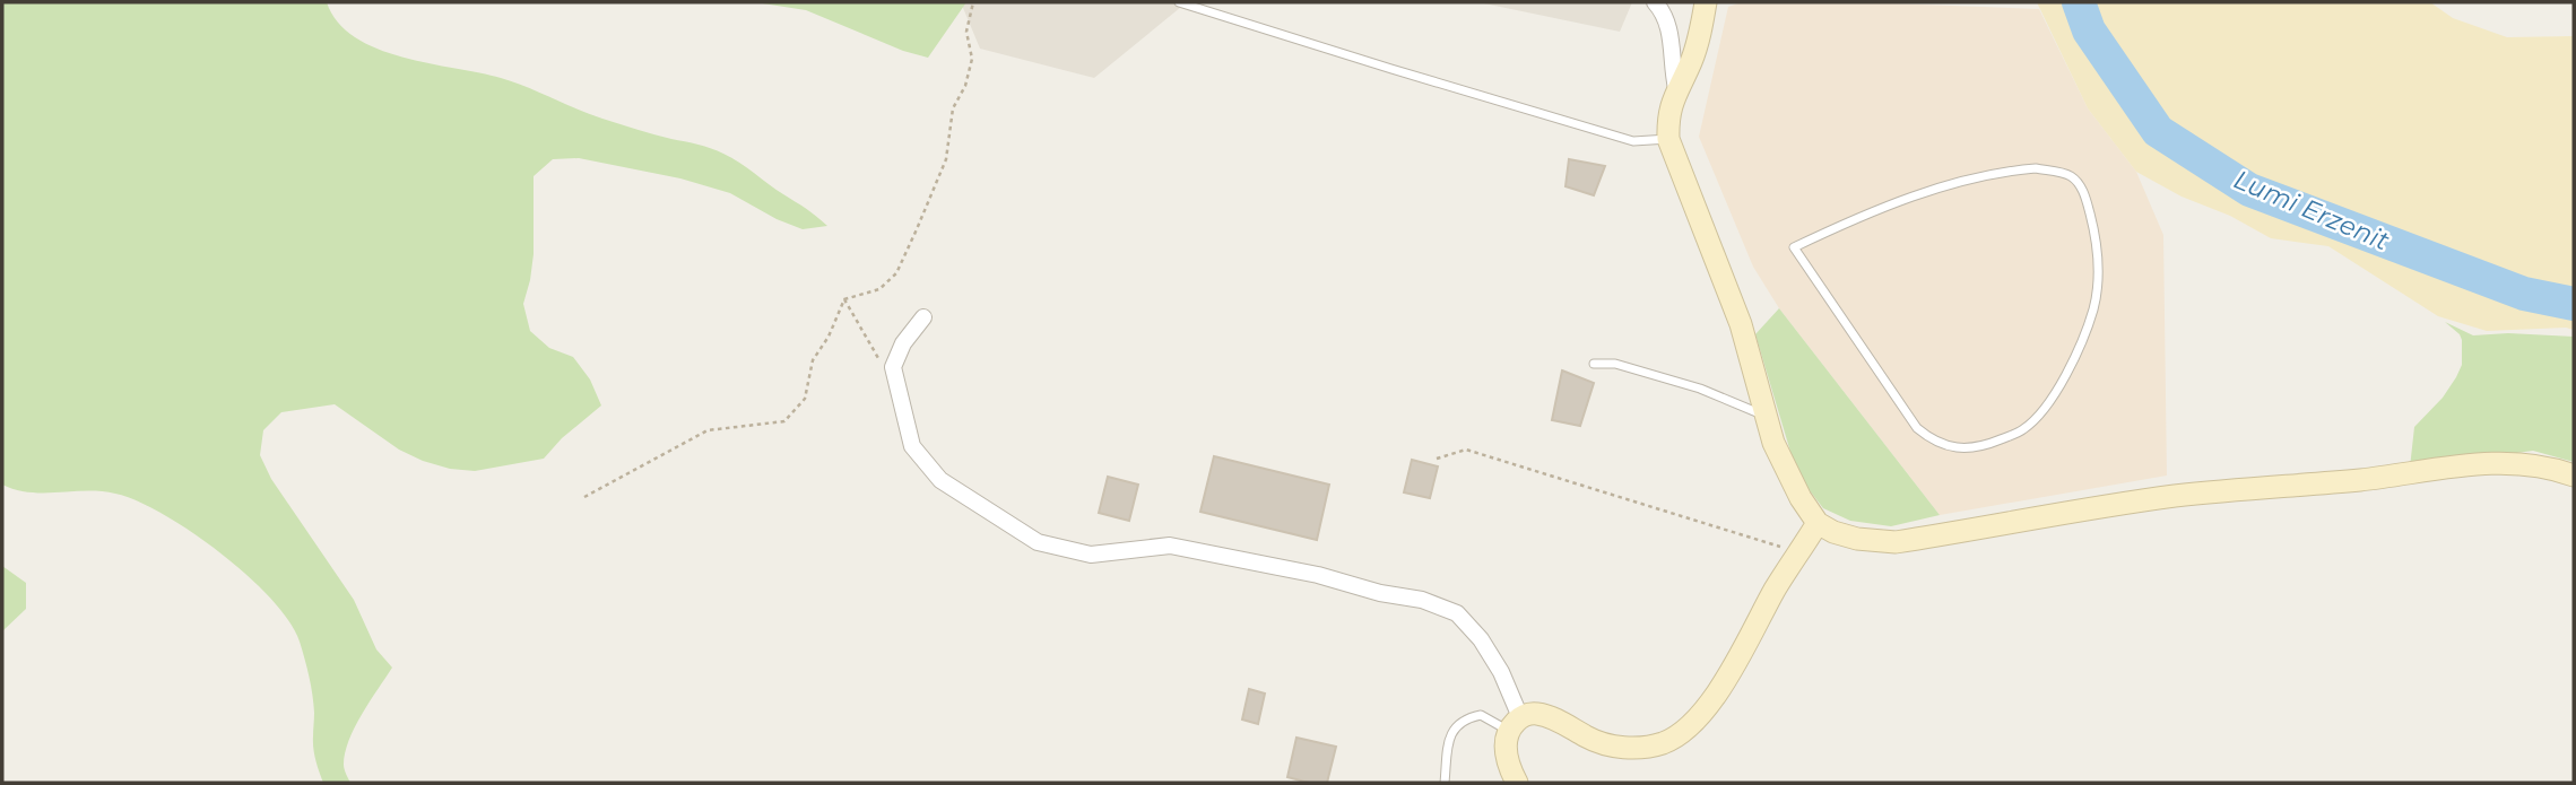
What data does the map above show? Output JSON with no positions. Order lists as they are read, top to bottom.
{
  "water": ["Lumi Erzenit"]
}
